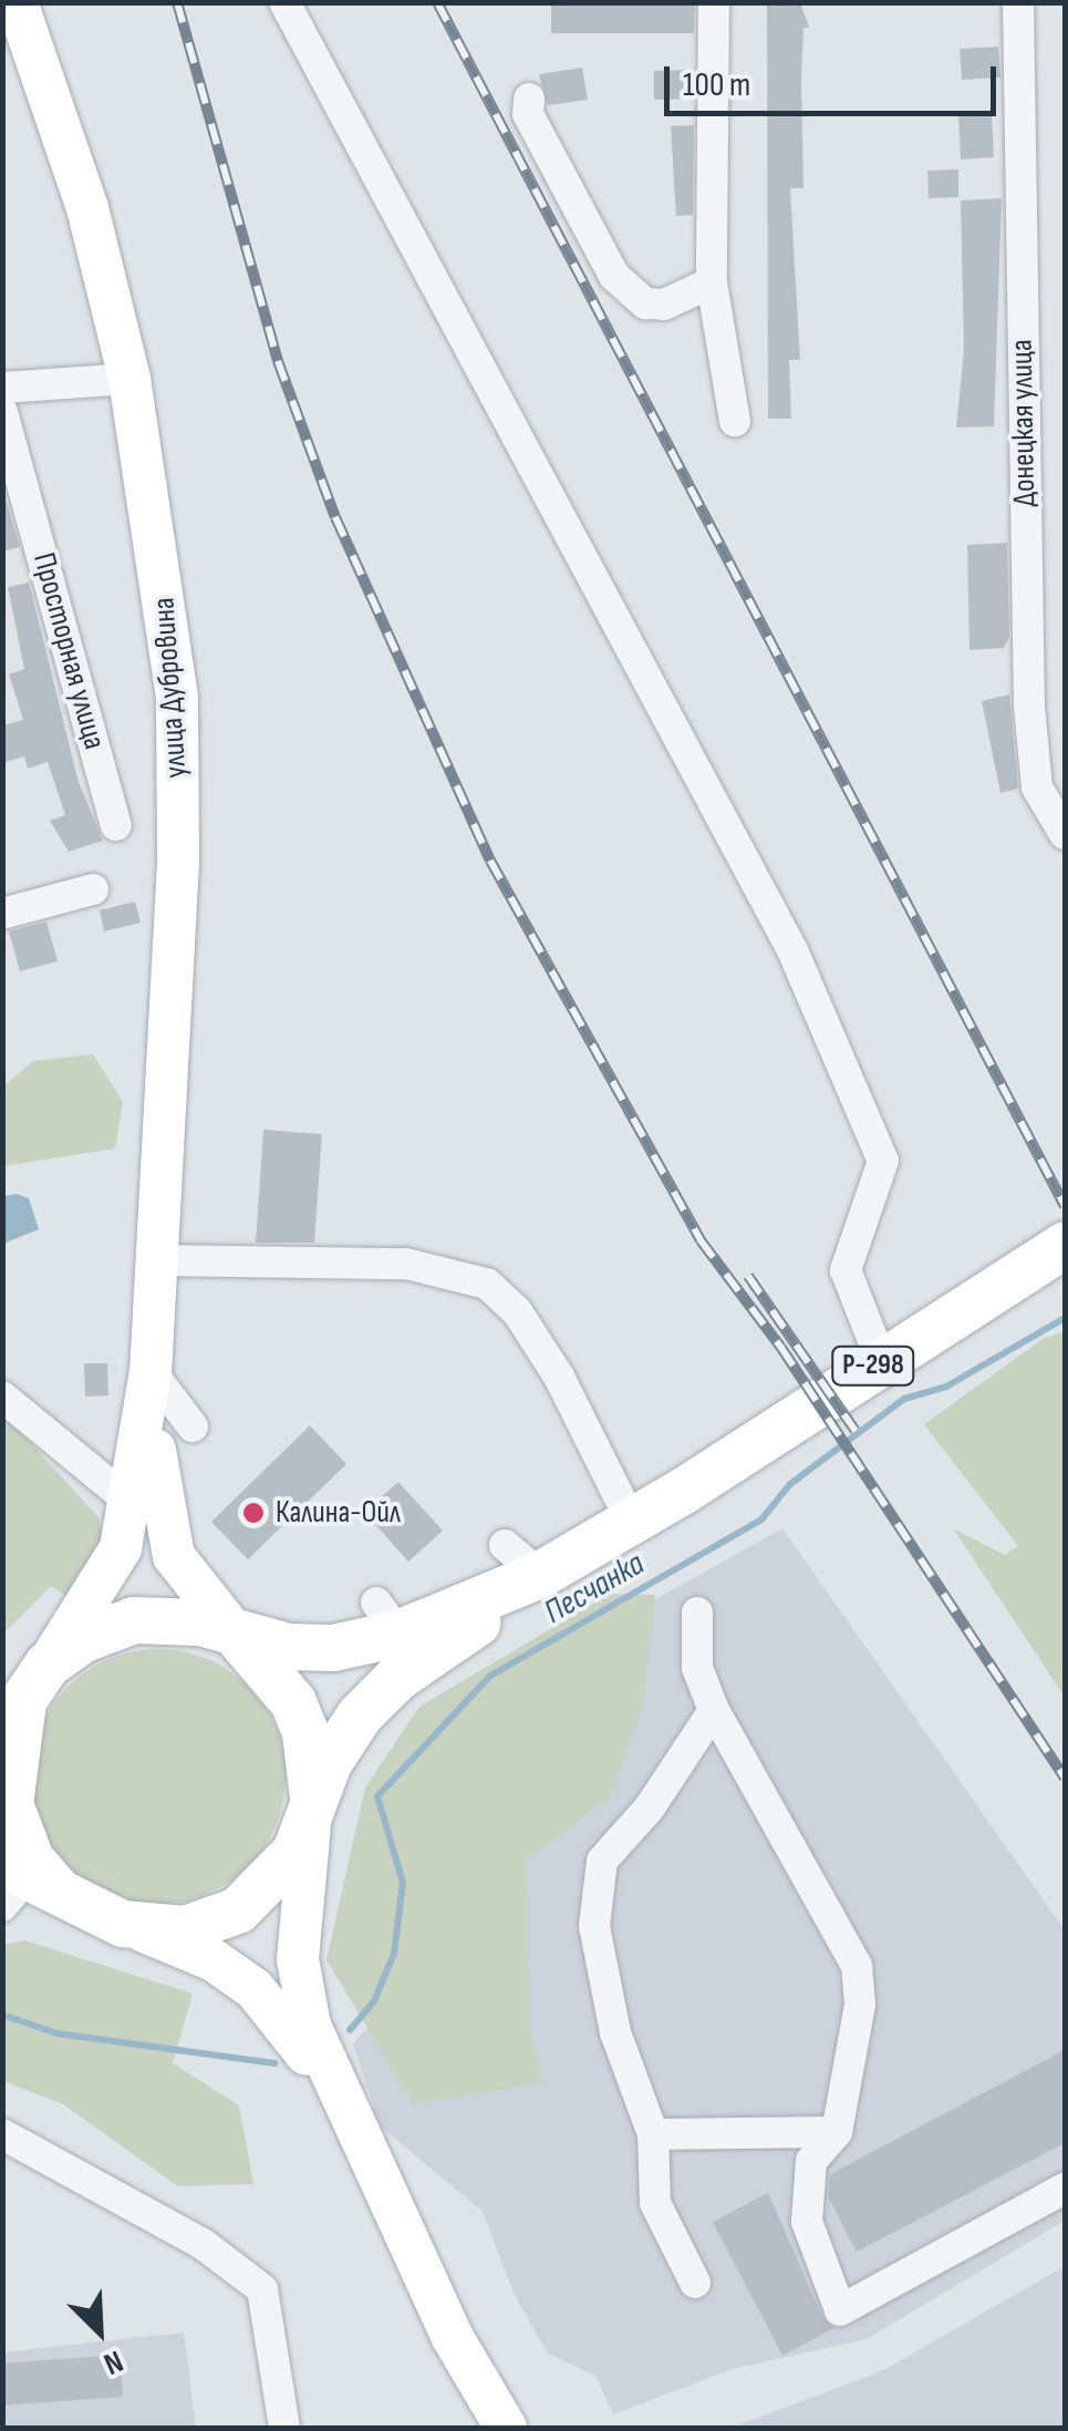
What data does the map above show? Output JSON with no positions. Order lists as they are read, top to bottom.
{
  "streets": {
    "highway": ["Р-298"],
    "main road": ["улица Дубровина"],
    "street": ["Донецкая улица", "Просторная улица"]
  },
  "water": ["Песчанка"],
  "places": ["Калина-Ойл"],
  "scale_bar": "100 m",
  "north": "bottom right"
}
